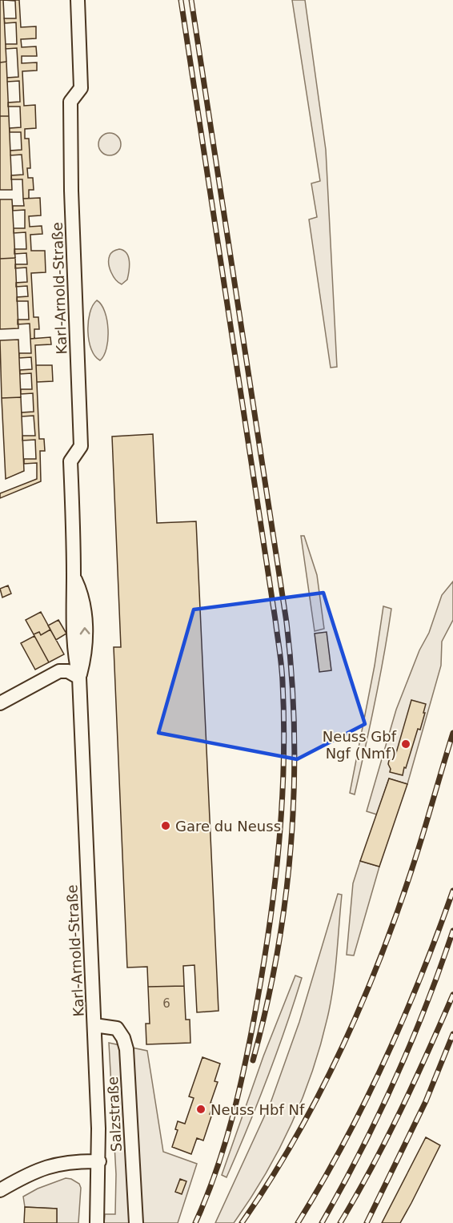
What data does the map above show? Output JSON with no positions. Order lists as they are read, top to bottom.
{
  "streets": {
    "street": ["Karl-Arnold-Straße", "Salzstraße"]
  },
  "crossings": [
    ["Karl-Arnold-Straße", "Salzstraße"]
  ],
  "places": ["Neuss Gbf Ngf (Nmf)", "Gare du Neuss", "Neuss Hbf Nf"],
  "house_numbers": ["6"]
}
